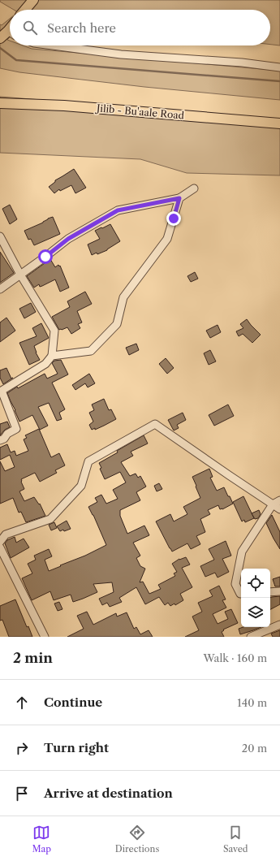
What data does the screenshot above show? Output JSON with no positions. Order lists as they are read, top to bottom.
{
  "streets": {
    "main road": ["Jilib - Bu'aale Road"]
  },
  "page": {
    "search": "Search here",
    "heading": ["2 min", "Walk · 160 m"],
    "list": [
      ["Continue", "140 m"],
      ["Turn right", "20 m"],
      "Arrive at destination"
    ],
    "nav": ["Map", "Directions", "Saved"]
  }
}
